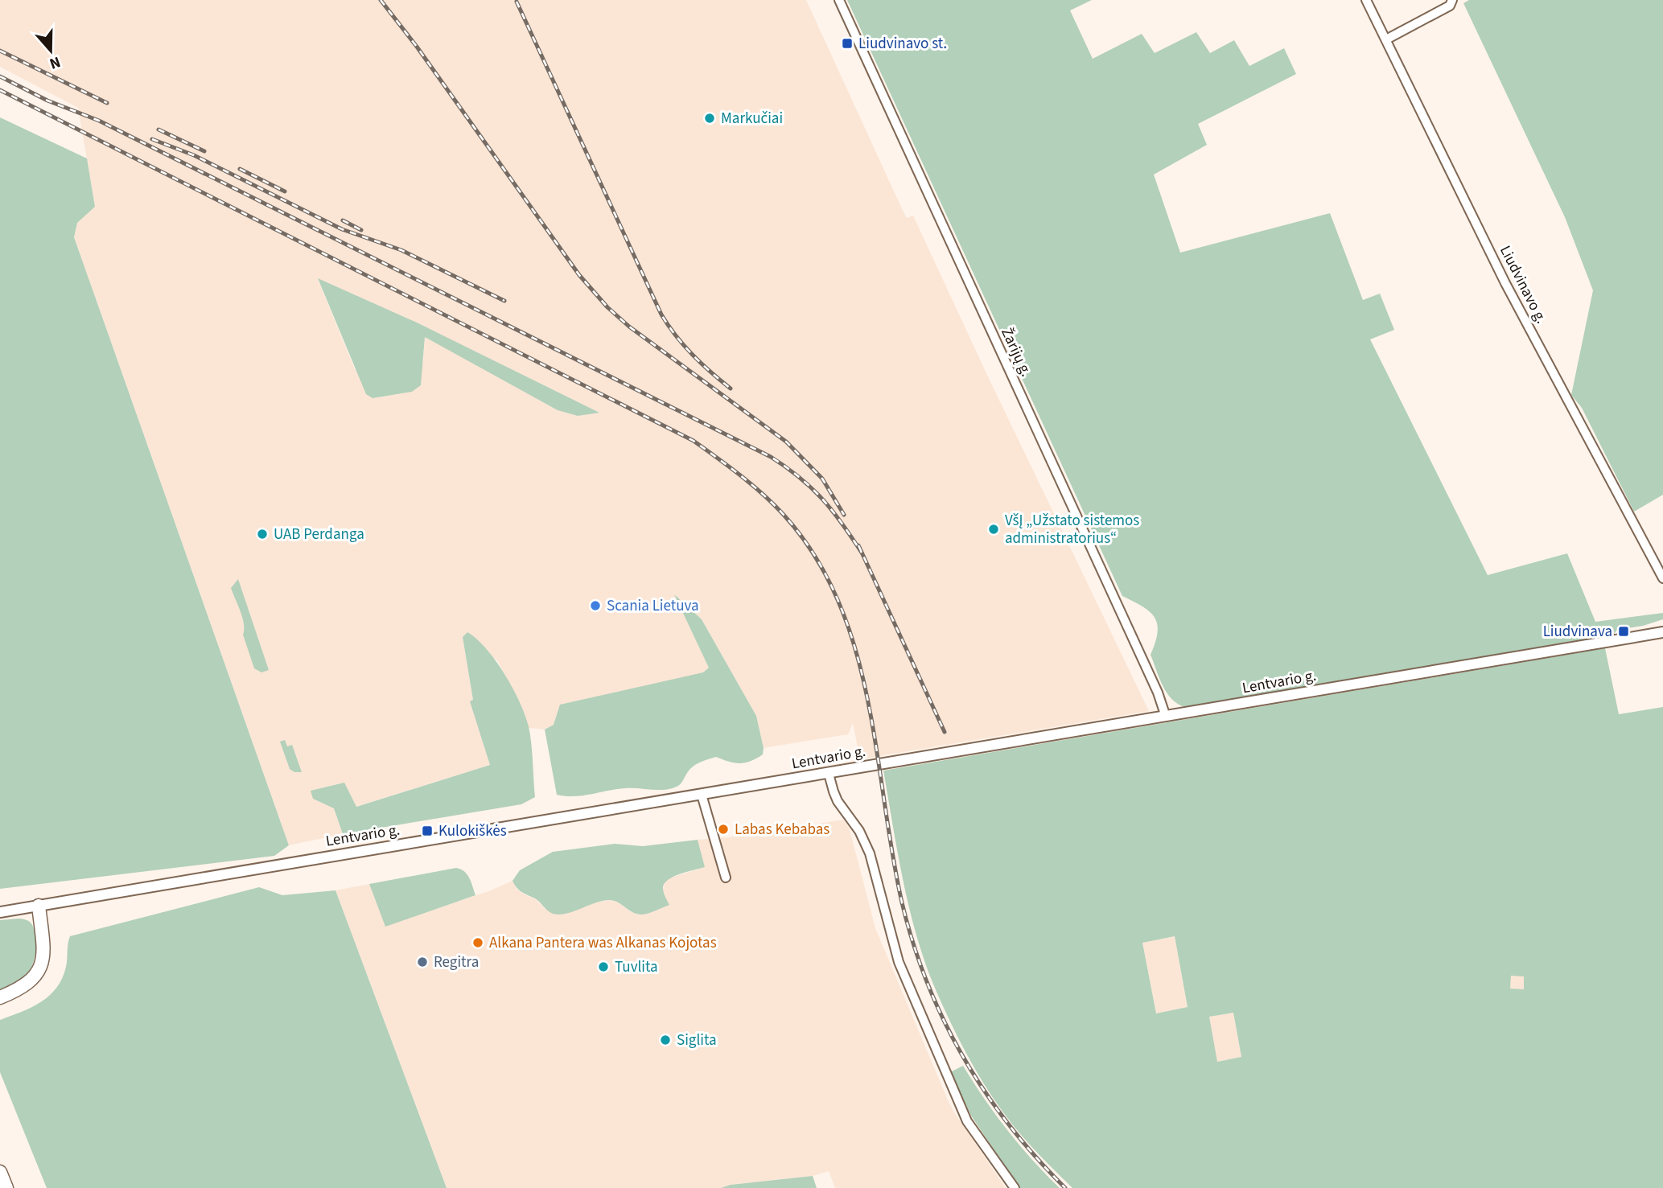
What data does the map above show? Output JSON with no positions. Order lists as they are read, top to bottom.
{
  "streets": {
    "main road": ["Lentvario g."],
    "street": ["Liudvinavo g.", "Žarijų g."]
  },
  "crossings": [
    ["Žarijų g.", "Lentvario g."]
  ],
  "places": {
    "transit": ["Liudvinavo st.", "Liudvinava", "Kulokiškės"],
    "other": [
      "Markučiai",
      "VšĮ „Užstato sistemos administratorius“",
      "UAB Perdanga",
      "Scania Lietuva",
      "Labas Kebabas",
      "Alkana Pantera was Alkanas Kojotas",
      "Regitra",
      "Tuvlita",
      "Siglita"
    ]
  },
  "north": "bottom"
}
